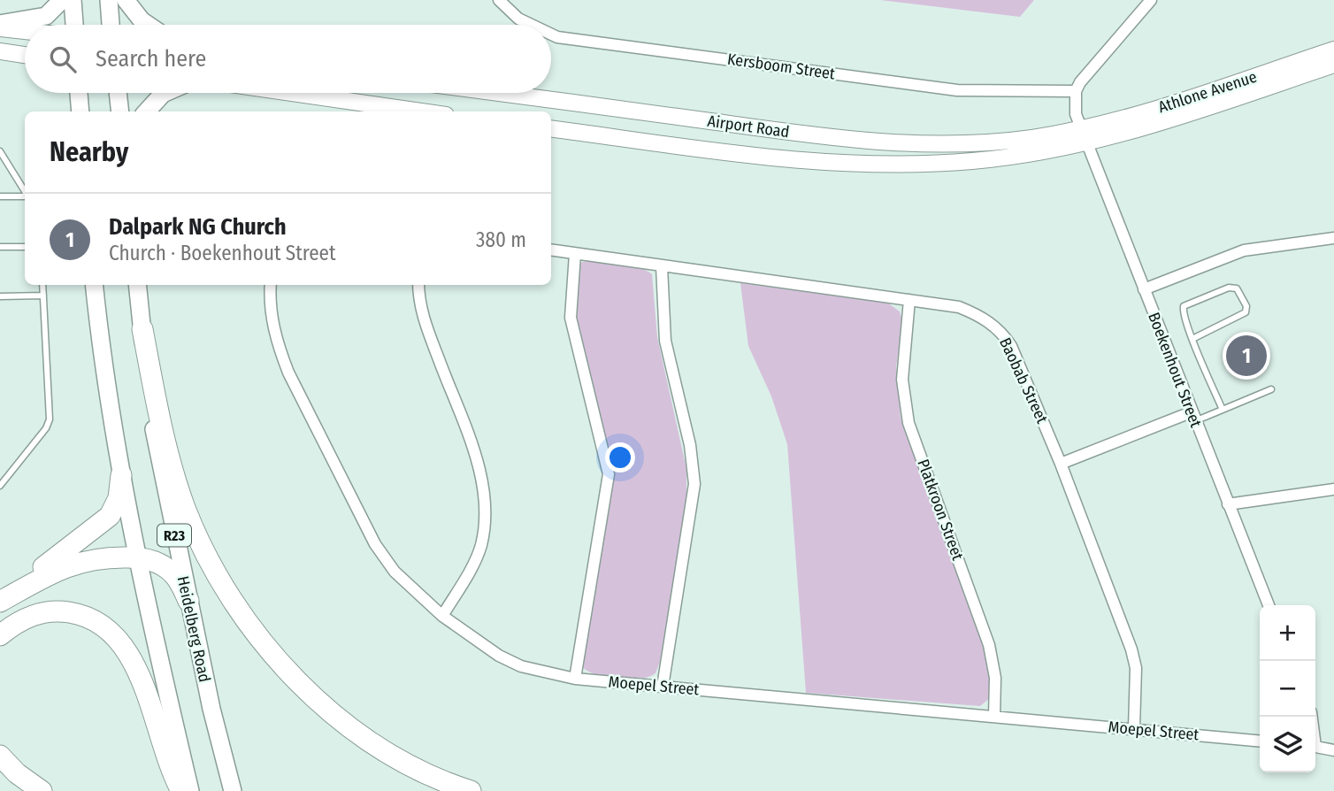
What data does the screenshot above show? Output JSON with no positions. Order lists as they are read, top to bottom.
{
  "streets": {
    "main road": [
      "Athlone Avenue",
      "Airport Road",
      "R23",
      "Heidelberg Road"
    ],
    "street": [
      "Kersboom Street",
      "Boekenhout Street",
      "Baobab Street",
      "Platkroon Street",
      "Moepel Street"
    ]
  },
  "crossings": [
    ["Kersboom Street", "Boekenhout Street"],
    ["Athlone Avenue", "Airport Road"],
    ["Athlone Avenue", "Boekenhout Street"],
    ["Airport Road", "Boekenhout Street"],
    ["Baobab Street", "Platkroon Street"],
    ["Baobab Street", "Moepel Street"],
    ["Platkroon Street", "Moepel Street"]
  ],
  "page": {
    "search": "Search here",
    "heading": "Nearby",
    "list": [
      {
        "mark": "1",
        "name": "Dalpark NG Church",
        "note": "Church · Boekenhout Street",
        "value": "380 m"
      }
    ],
    "pins": "1",
    "map_buttons": ["+", "−"]
  }
}
